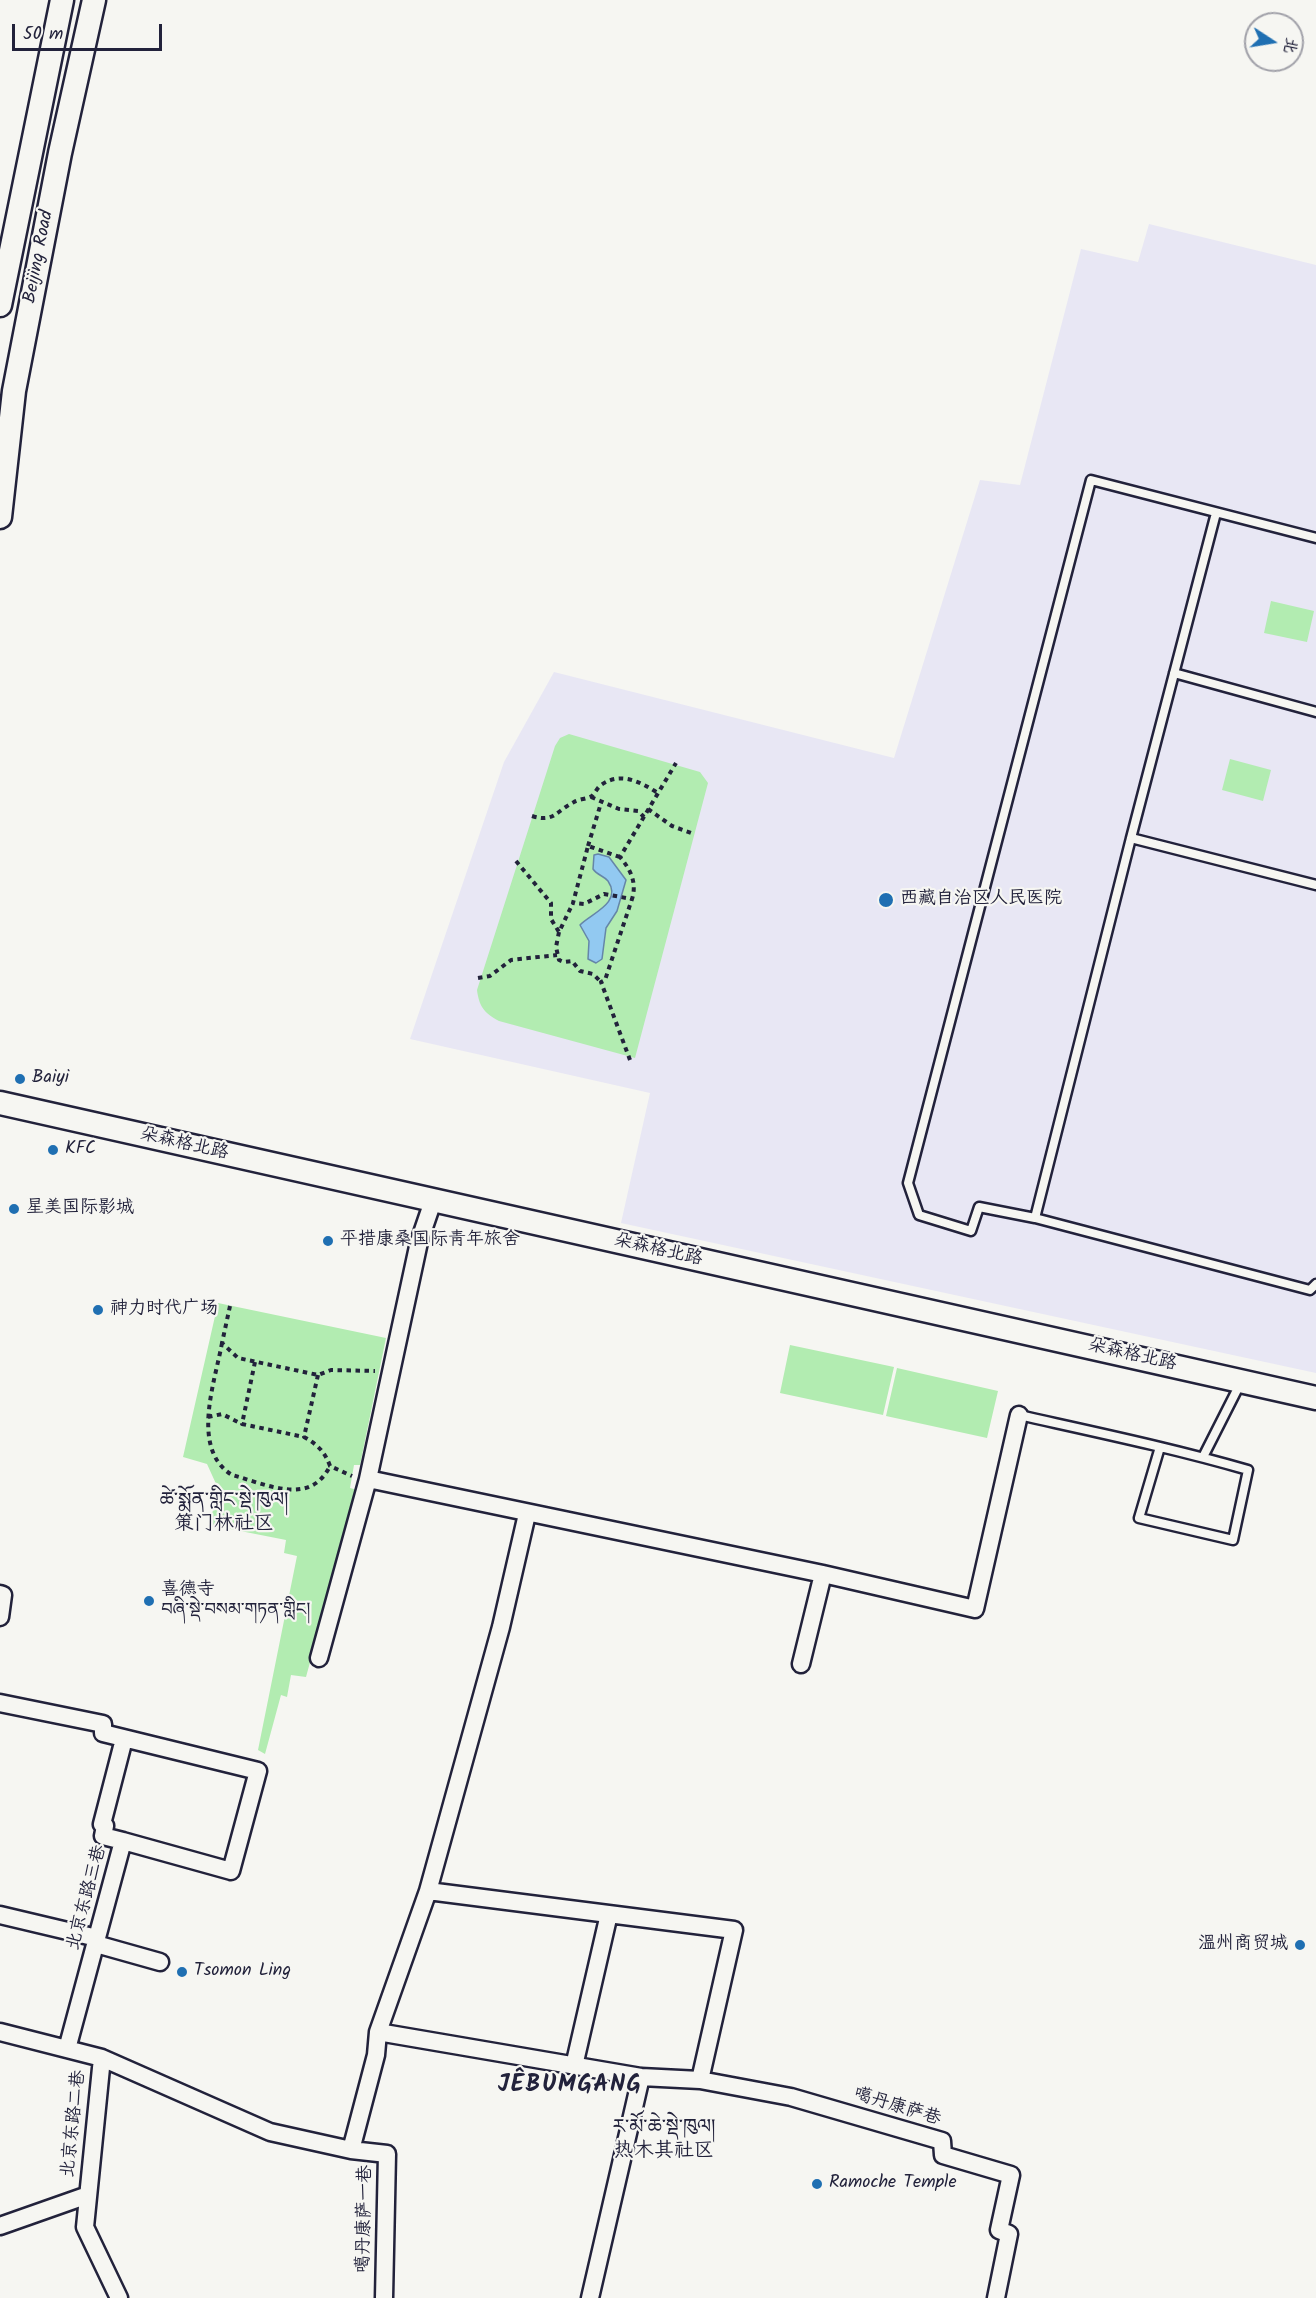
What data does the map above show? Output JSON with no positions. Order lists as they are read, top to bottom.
{
  "streets": {
    "street": [
      "Beijing Road",
      "朵森格北路",
      "北京东路三巷",
      "噶丹康萨巷",
      "北京东路二巷",
      "噶丹康萨一巷"
    ]
  },
  "crossings": [
    ["噶丹康萨巷", "噶丹康萨一巷"]
  ],
  "districts": ["ཚེ་སྨོན་གླིང་སྡེ་ཁུལ། 策门林社区", "JÊBUMGANG", "ར་མོ་ཆེ་སྡེ་ཁུལ། 热木其社区"],
  "places": [
    "西藏自治区人民医院",
    "Baiyi",
    "KFC",
    "星美国际影城",
    "平措康桑国际青年旅舍",
    "神力时代广场",
    "喜德寺 བཞི་སྡེ་བསམ་གཏན་གླིང།",
    "温州商贸城",
    "Tsomon Ling",
    "Ramoche Temple"
  ],
  "scale_bar": "50 m",
  "north": "right"
}
